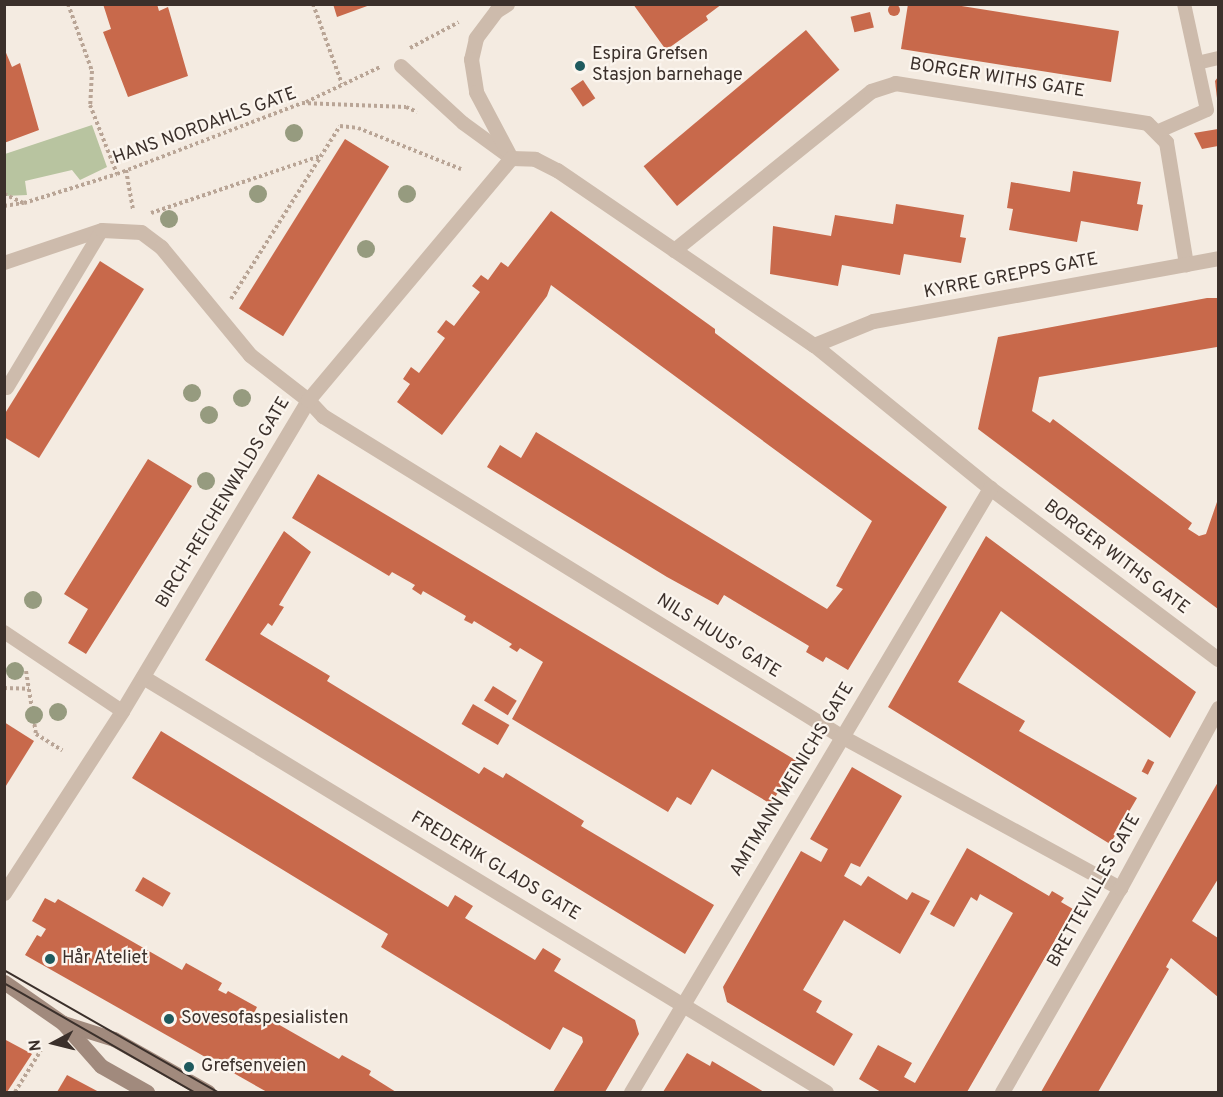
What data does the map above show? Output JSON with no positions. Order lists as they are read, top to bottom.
{
  "streets": {
    "street": [
      "BORGER WITHS GATE",
      "KYRRE GREPPS GATE",
      "BIRCH-REICHENWALDS GATE",
      "NILS HUUS' GATE",
      "AMTMANN MEINICHS GATE",
      "FREDERIK GLADS GATE",
      "BRETTEVILLES GATE"
    ],
    "path": ["HANS NORDAHLS GATE"]
  },
  "crossings": [
    ["BORGER WITHS GATE", "KYRRE GREPPS GATE"],
    ["BORGER WITHS GATE", "BIRCH-REICHENWALDS GATE"],
    ["BORGER WITHS GATE", "AMTMANN MEINICHS GATE"],
    ["BIRCH-REICHENWALDS GATE", "NILS HUUS' GATE"],
    ["BIRCH-REICHENWALDS GATE", "FREDERIK GLADS GATE"],
    ["NILS HUUS' GATE", "AMTMANN MEINICHS GATE"],
    ["NILS HUUS' GATE", "BRETTEVILLES GATE"],
    ["AMTMANN MEINICHS GATE", "FREDERIK GLADS GATE"]
  ],
  "places": [
    "Espira Grefsen Stasjon barnehage",
    "Hår Ateliet",
    "Sovesofaspesialisten",
    "Grefsenveien"
  ],
  "north": "left"
}
